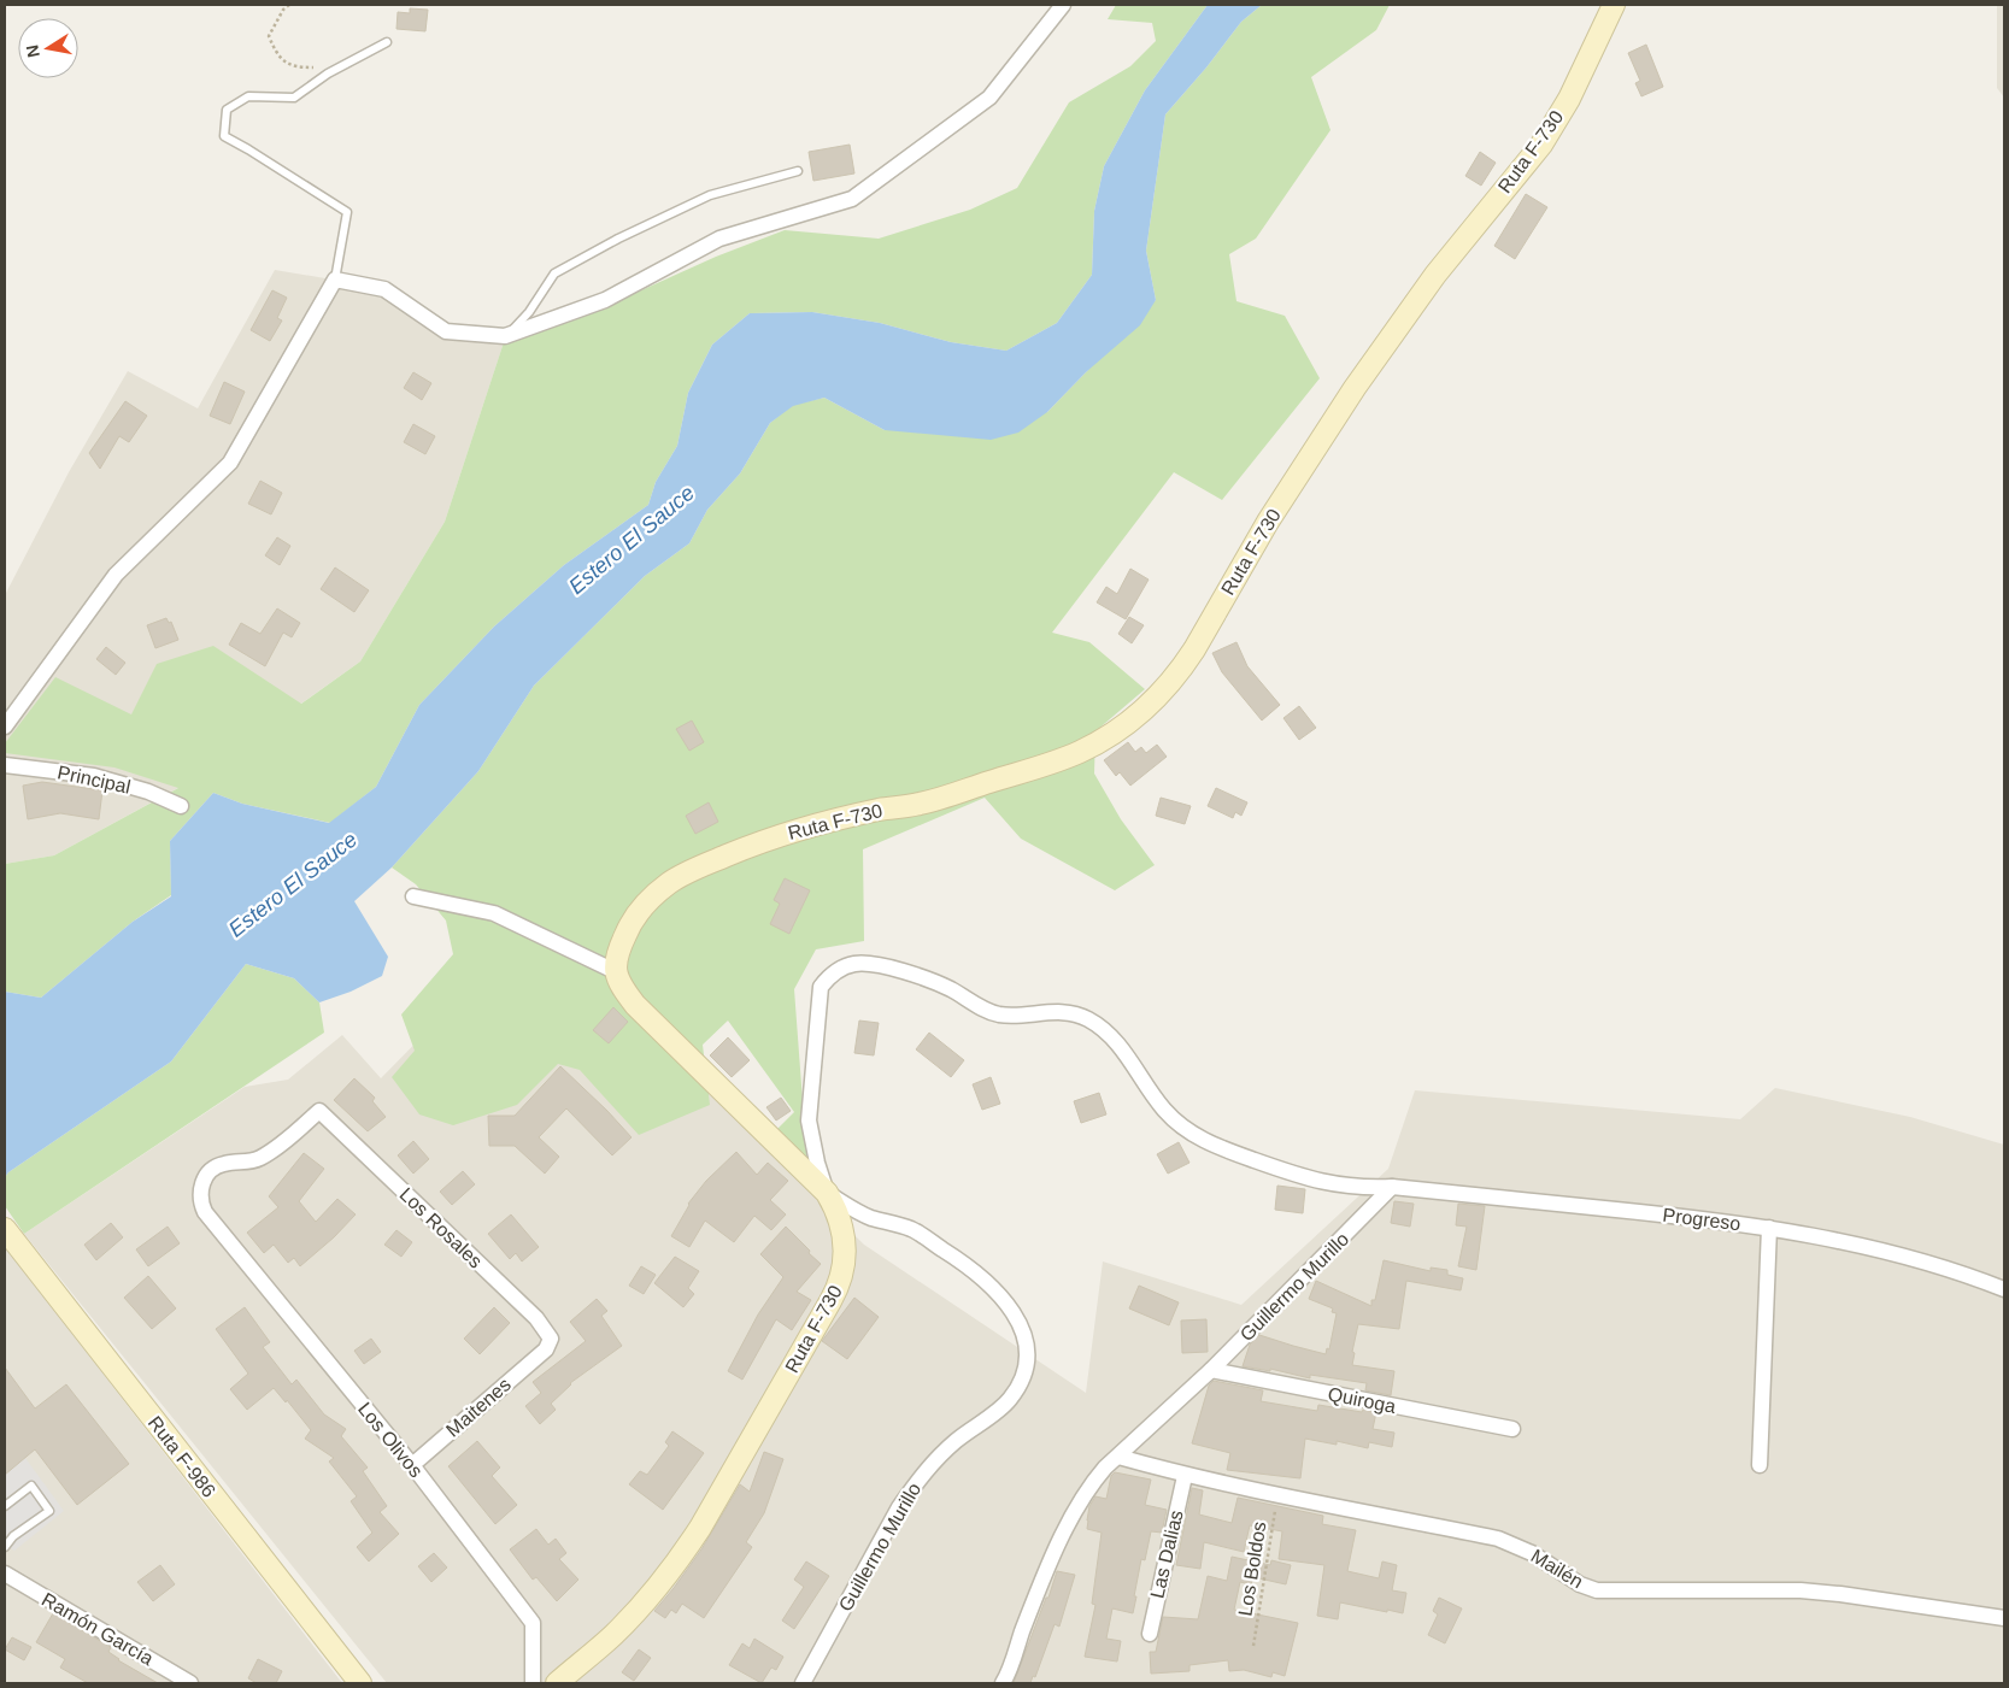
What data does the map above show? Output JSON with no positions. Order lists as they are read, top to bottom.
{
  "streets": {
    "street": [
      "Ruta F-730",
      "Principal",
      "Progreso",
      "Los Rosales",
      "Guillermo Murillo",
      "Quiroga",
      "Maitenes",
      "Los Olivos",
      "Ruta F-986",
      "Las Dalias",
      "Mailén",
      "Ramón García"
    ],
    "path": ["Los Boldos"]
  },
  "crossings": [
    ["Ruta F-730", "Progreso"],
    ["Ruta F-730", "Guillermo Murillo"],
    ["Progreso", "Guillermo Murillo"],
    ["Los Rosales", "Maitenes"],
    ["Los Rosales", "Los Olivos"],
    ["Guillermo Murillo", "Quiroga"],
    ["Guillermo Murillo", "Mailén"],
    ["Maitenes", "Los Olivos"],
    ["Las Dalias", "Mailén"],
    ["Los Boldos", "Mailén"]
  ],
  "water": ["Estero El Sauce"],
  "north": "left"
}
